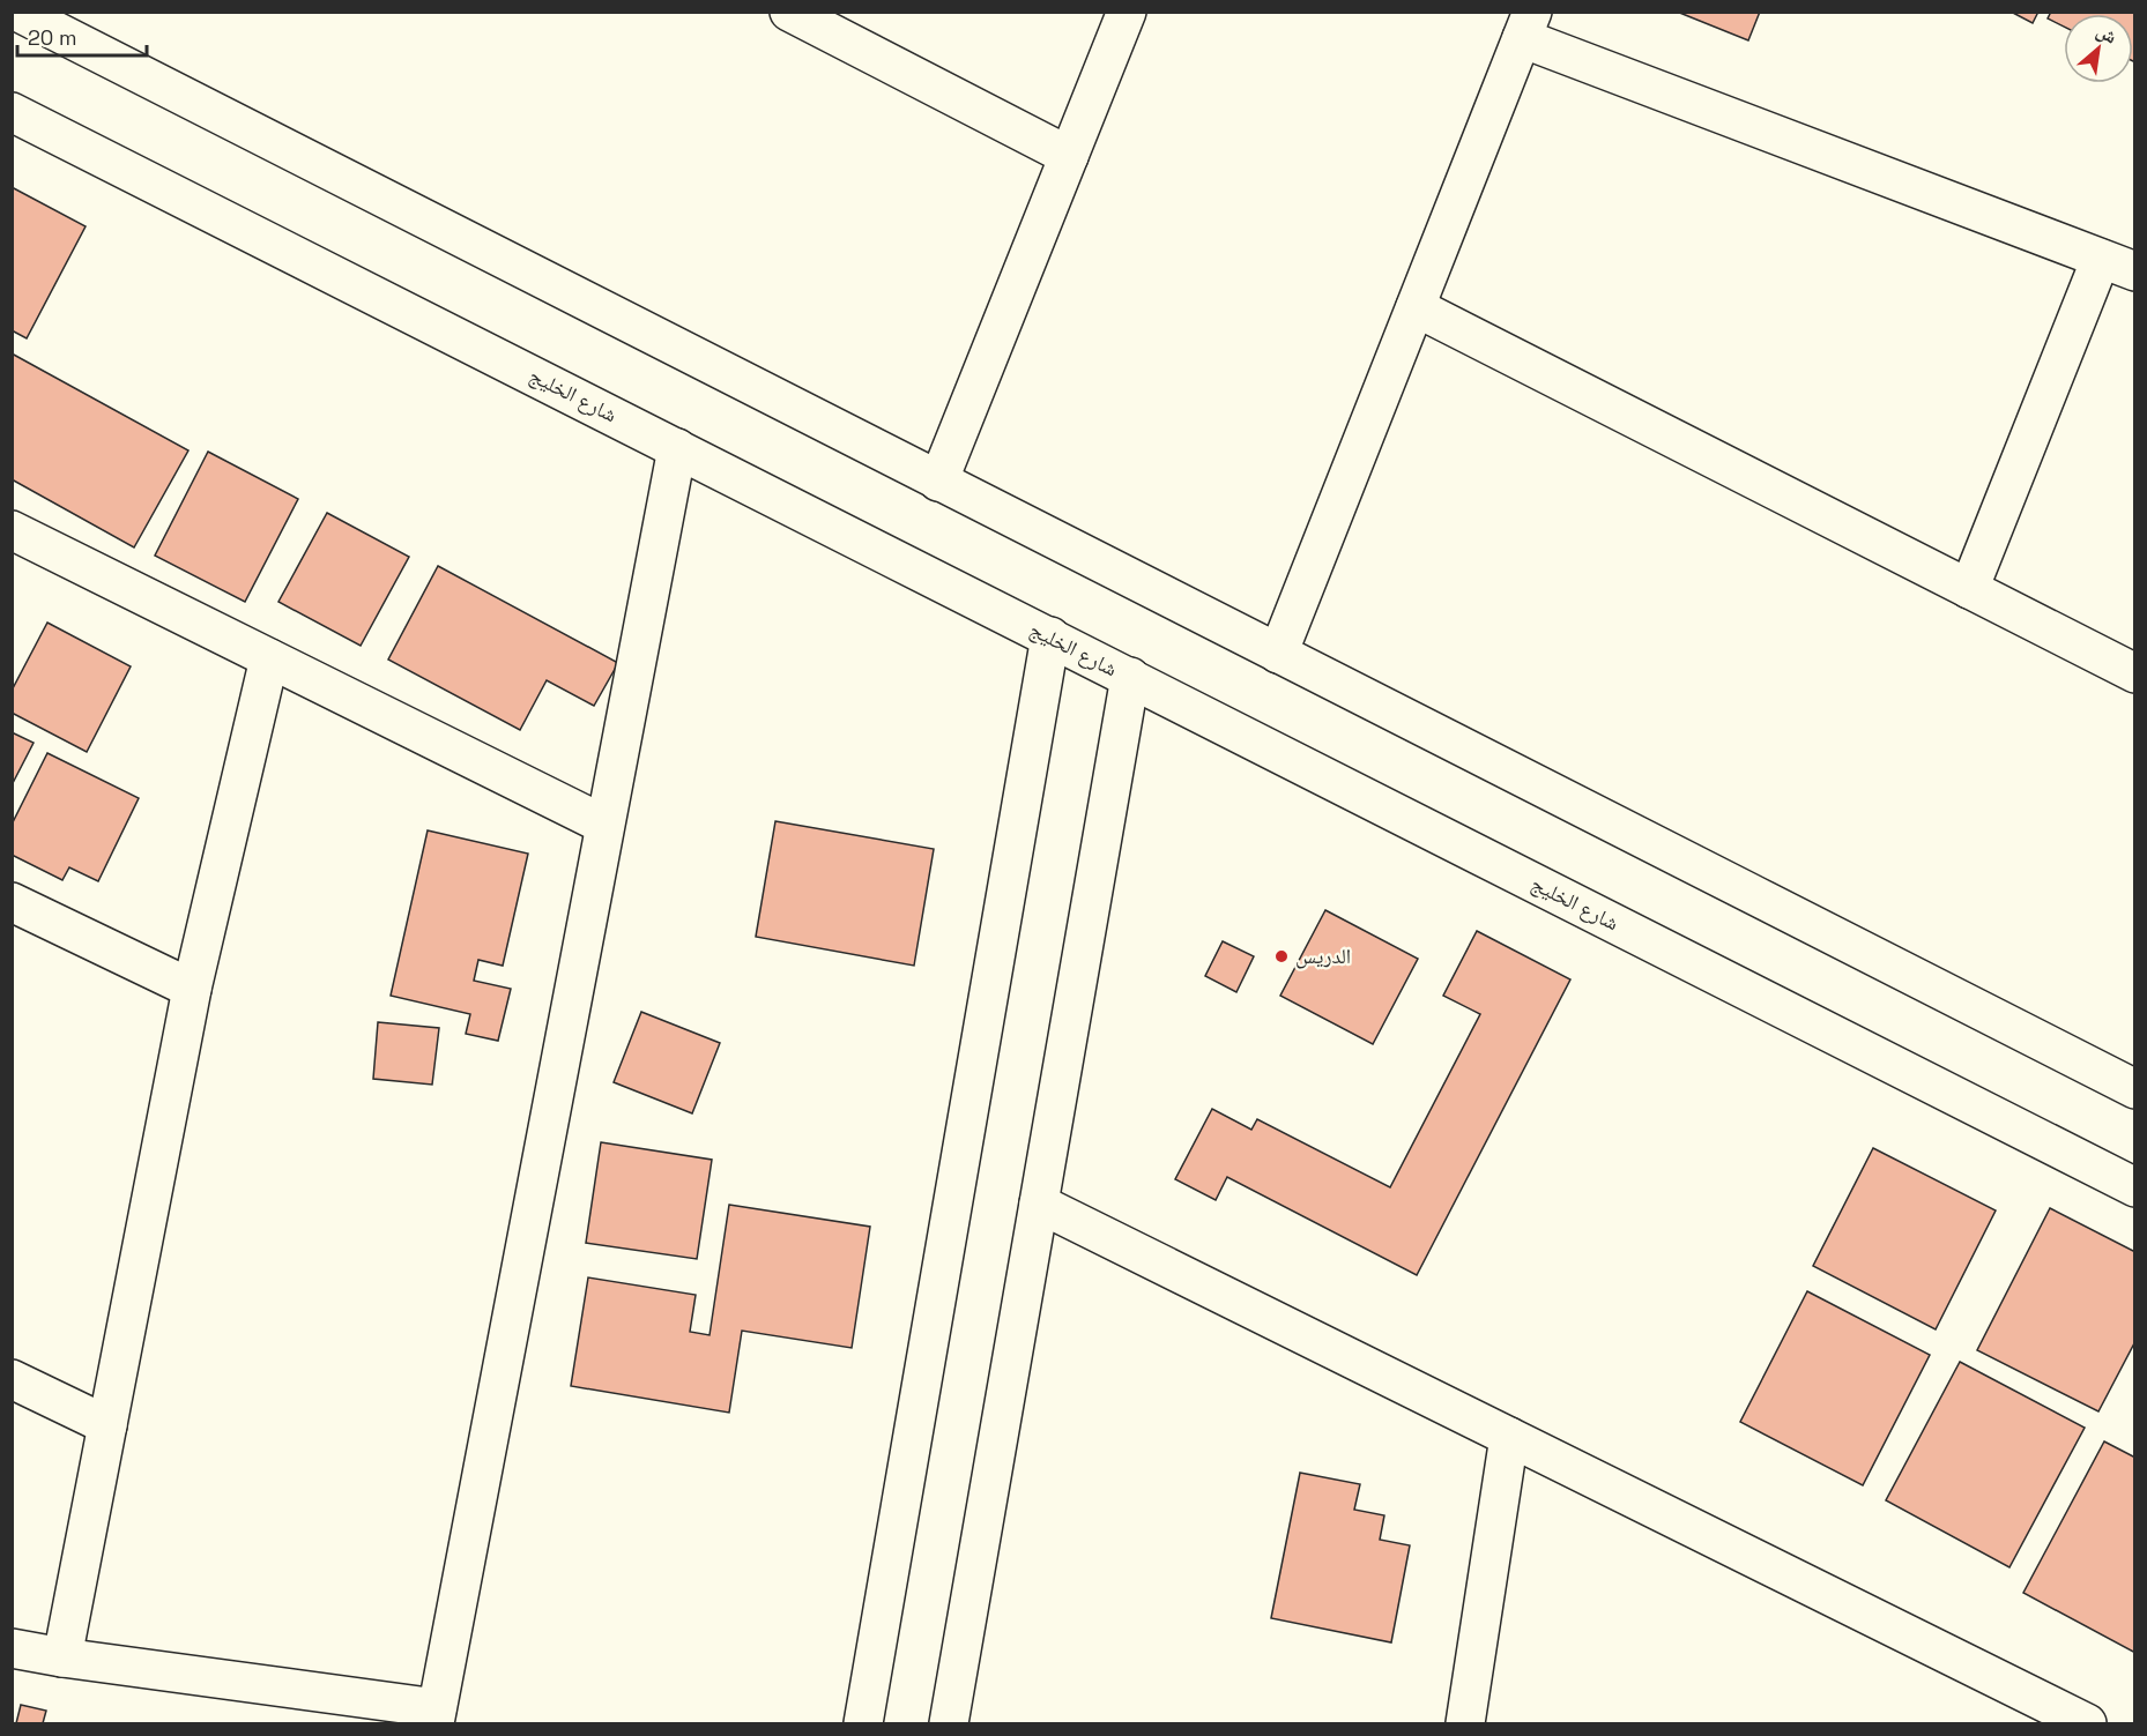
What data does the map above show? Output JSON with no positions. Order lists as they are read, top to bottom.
{
  "streets": {
    "street": ["شارع الخليج"]
  },
  "places": ["الدريس"],
  "scale_bar": "20 m",
  "north": "top right"
}
